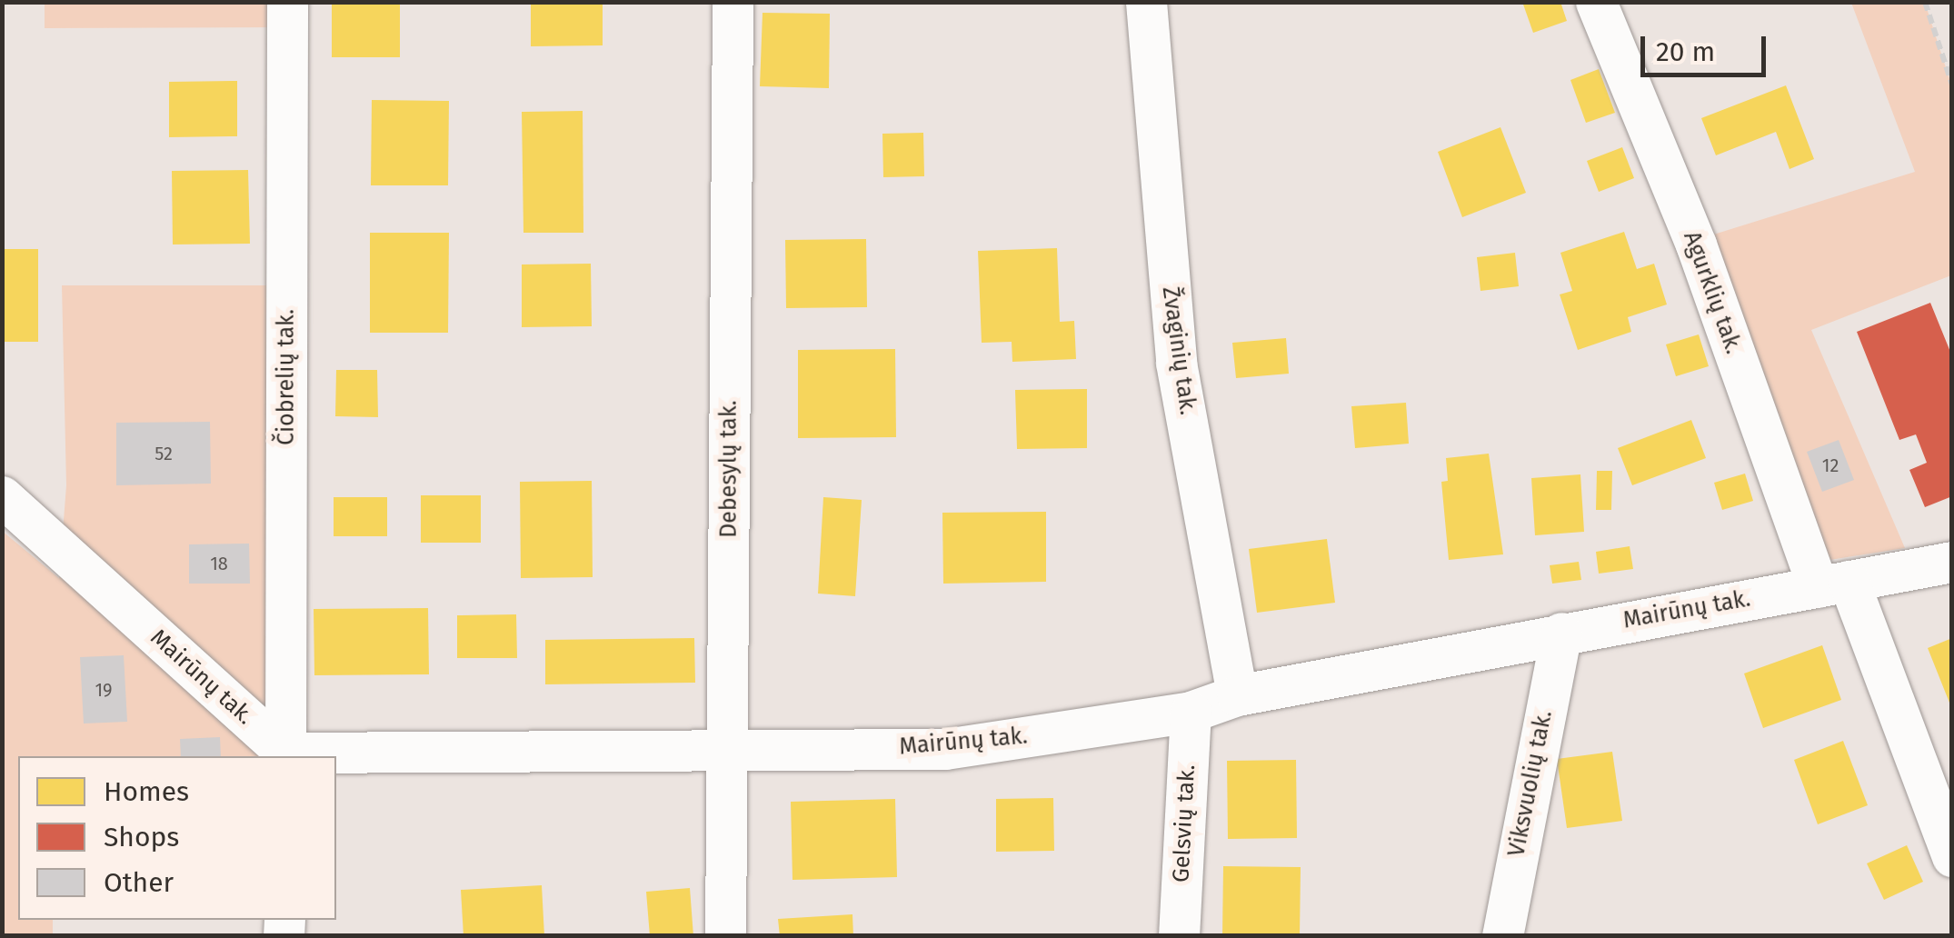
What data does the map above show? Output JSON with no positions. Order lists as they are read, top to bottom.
{
  "streets": {
    "street": [
      "Agurklių tak.",
      "Žvaginių tak.",
      "Čiobrelių tak.",
      "Debesylų tak.",
      "Mairūnų tak.",
      "Viksvuolių tak.",
      "Gelsvių tak."
    ]
  },
  "crossings": [
    ["Agurklių tak.", "Mairūnų tak."],
    ["Žvaginių tak.", "Mairūnų tak."],
    ["Čiobrelių tak.", "Mairūnų tak."],
    ["Debesylų tak.", "Mairūnų tak."],
    ["Mairūnų tak.", "Viksvuolių tak."],
    ["Mairūnų tak.", "Gelsvių tak."]
  ],
  "house_numbers": [
    "52",
    "12",
    "18",
    "19"
  ],
  "legend": ["Homes", "Shops", "Other"],
  "scale_bar": "20 m"
}
